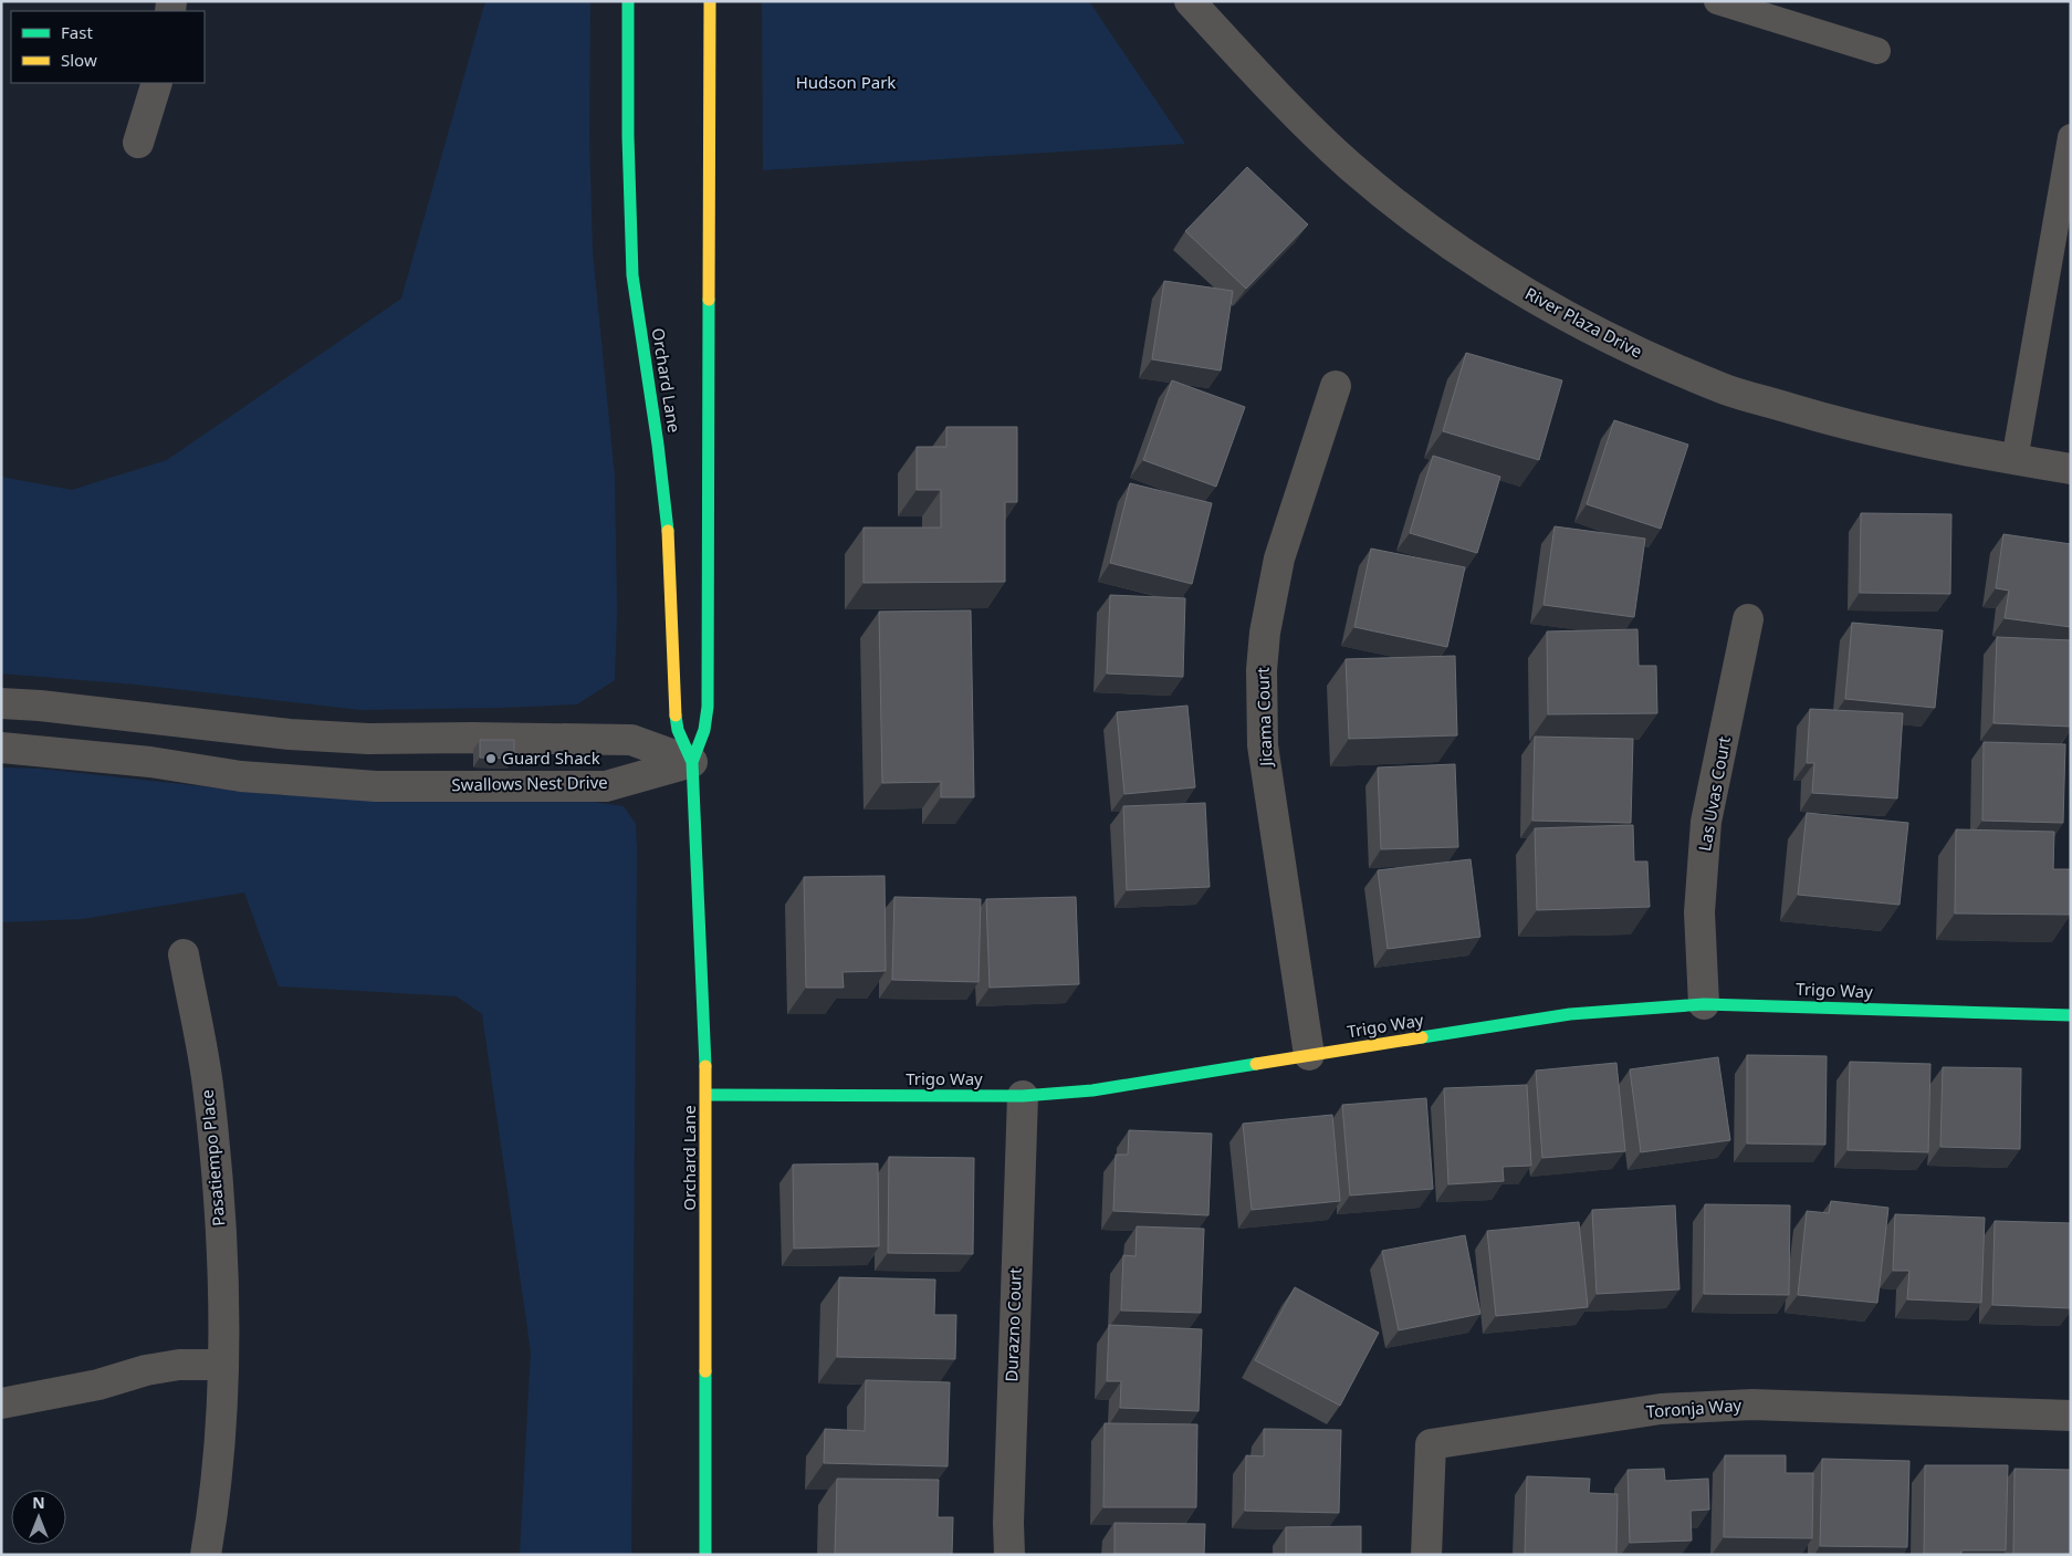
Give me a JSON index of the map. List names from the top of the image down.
{
  "streets": {
    "street": [
      "River Plaza Drive",
      "Orchard Lane",
      "Jicama Court",
      "Swallows Nest Drive",
      "Las Uvas Court",
      "Trigo Way",
      "Pasatiempo Place",
      "Durazno Court",
      "Toronja Way"
    ]
  },
  "crossings": [
    ["Orchard Lane", "Swallows Nest Drive"],
    ["Orchard Lane", "Trigo Way"],
    ["Jicama Court", "Trigo Way"],
    ["Las Uvas Court", "Trigo Way"],
    ["Trigo Way", "Durazno Court"]
  ],
  "parks": ["Hudson Park"],
  "places": ["Guard Shack"],
  "legend": ["Fast", "Slow"],
  "north": "top"
}
